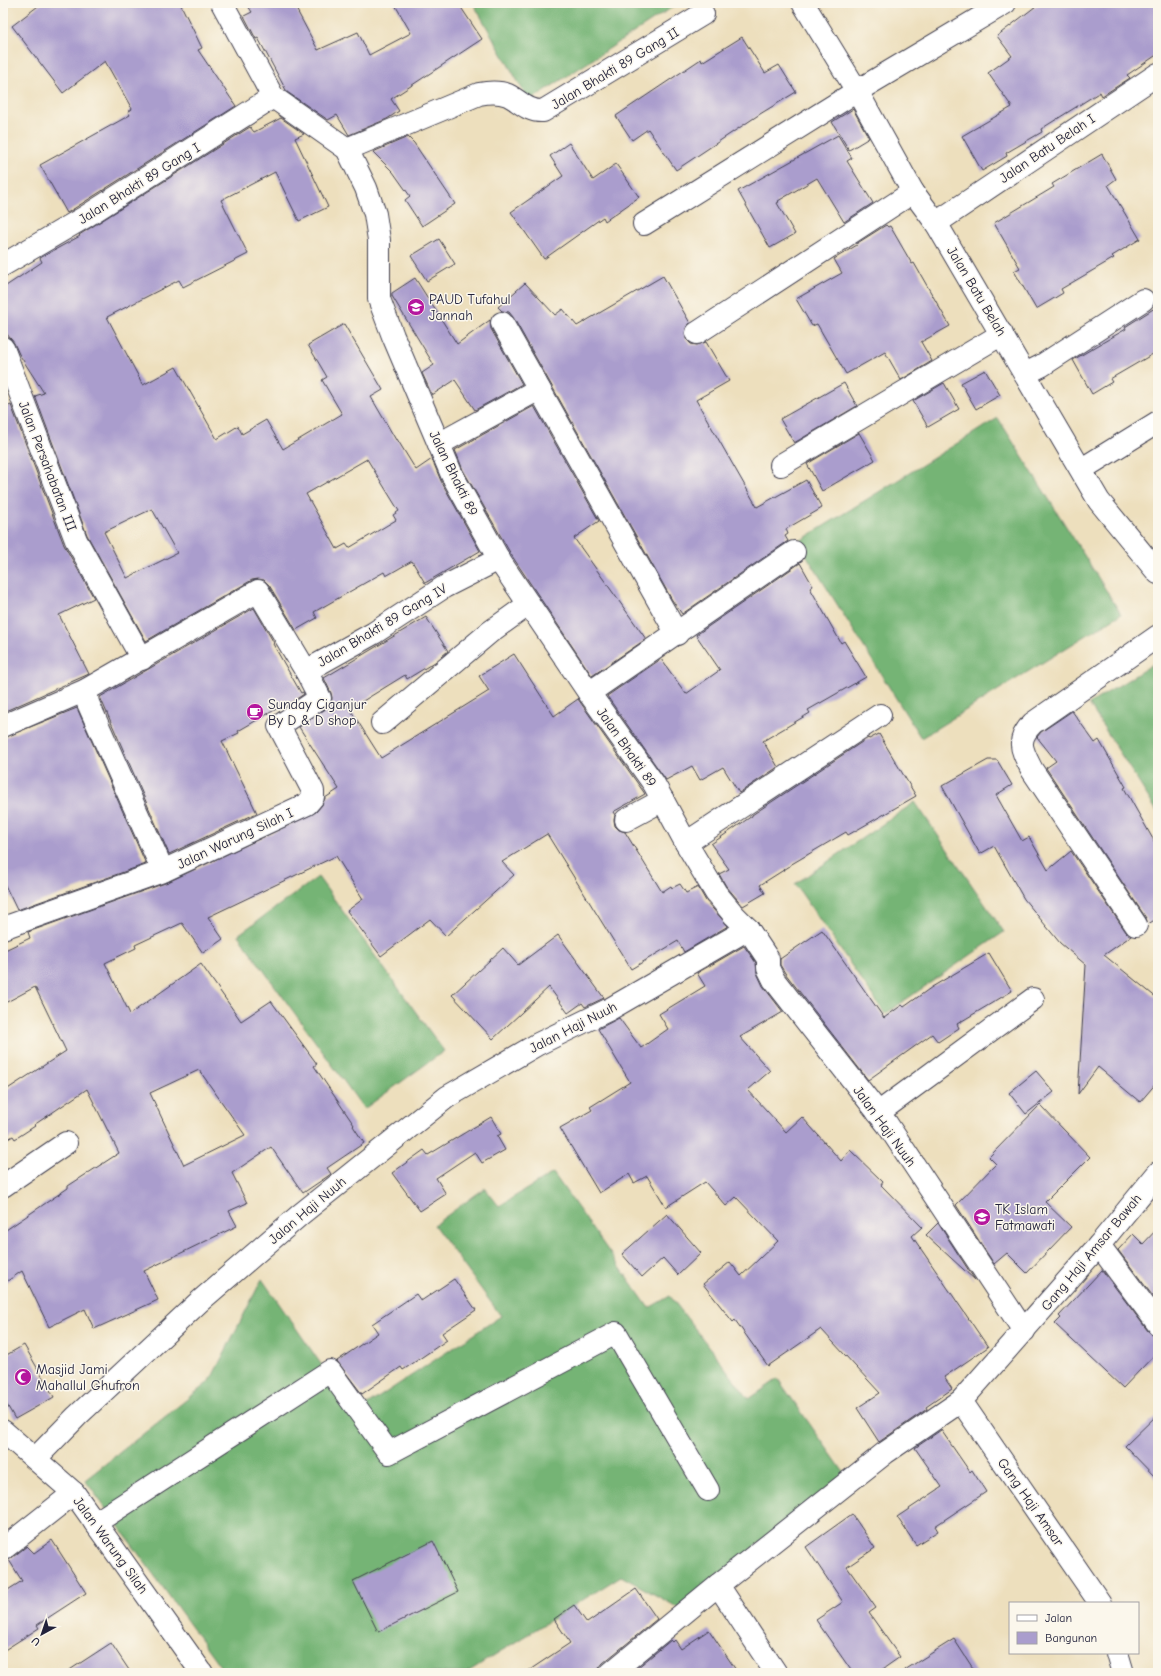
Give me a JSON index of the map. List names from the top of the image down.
{
  "streets": {
    "street": [
      "Jalan Bhakti 89 Gang II",
      "Jalan Batu Belah I",
      "Jalan Bhakti 89 Gang I",
      "Jalan Batu Belah",
      "Jalan Persahabatan III",
      "Jalan Bhakti 89",
      "Jalan Bhakti 89 Gang IV",
      "Jalan Warung Silah I",
      "Jalan Haji Nuuh",
      "Gang Haji Amsar Bawah",
      "Gang Haji Amsar",
      "Jalan Warung Silah"
    ]
  },
  "crossings": [
    ["Jalan Bhakti 89 Gang II", "Jalan Bhakti 89"],
    ["Jalan Batu Belah I", "Jalan Batu Belah"],
    ["Jalan Bhakti 89 Gang I", "Jalan Bhakti 89"],
    ["Jalan Persahabatan III", "Jalan Bhakti 89 Gang IV"],
    ["Jalan Bhakti 89", "Jalan Bhakti 89 Gang IV"],
    ["Jalan Bhakti 89", "Jalan Haji Nuuh"],
    ["Jalan Bhakti 89 Gang IV", "Jalan Warung Silah I"],
    ["Jalan Haji Nuuh", "Gang Haji Amsar Bawah"],
    ["Jalan Haji Nuuh", "Jalan Warung Silah"],
    ["Gang Haji Amsar Bawah", "Gang Haji Amsar"]
  ],
  "places": {
    "school or university": ["PAUD Tufahul Jannah", "TK Islam Fatmawati"],
    "cafe": ["Sunday Ciganjur By D & D shop"],
    "mosque": ["Masjid Jami Mahallul Ghufron"]
  },
  "legend": ["Jalan", "Bangunan"],
  "north": "bottom left"
}
